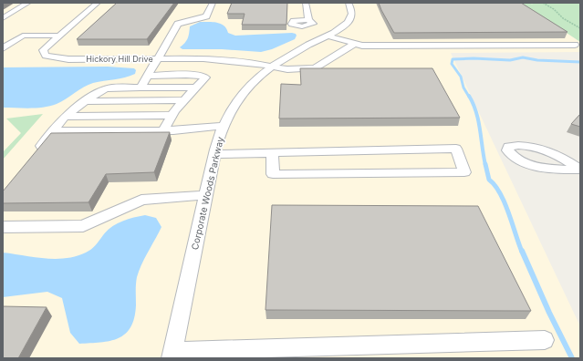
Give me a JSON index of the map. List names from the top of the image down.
{
  "streets": {
    "street": ["Hickory Hill Drive", "Corporate Woods Parkway"]
  },
  "crossings": [
    ["Hickory Hill Drive", "Corporate Woods Parkway"]
  ]
}
